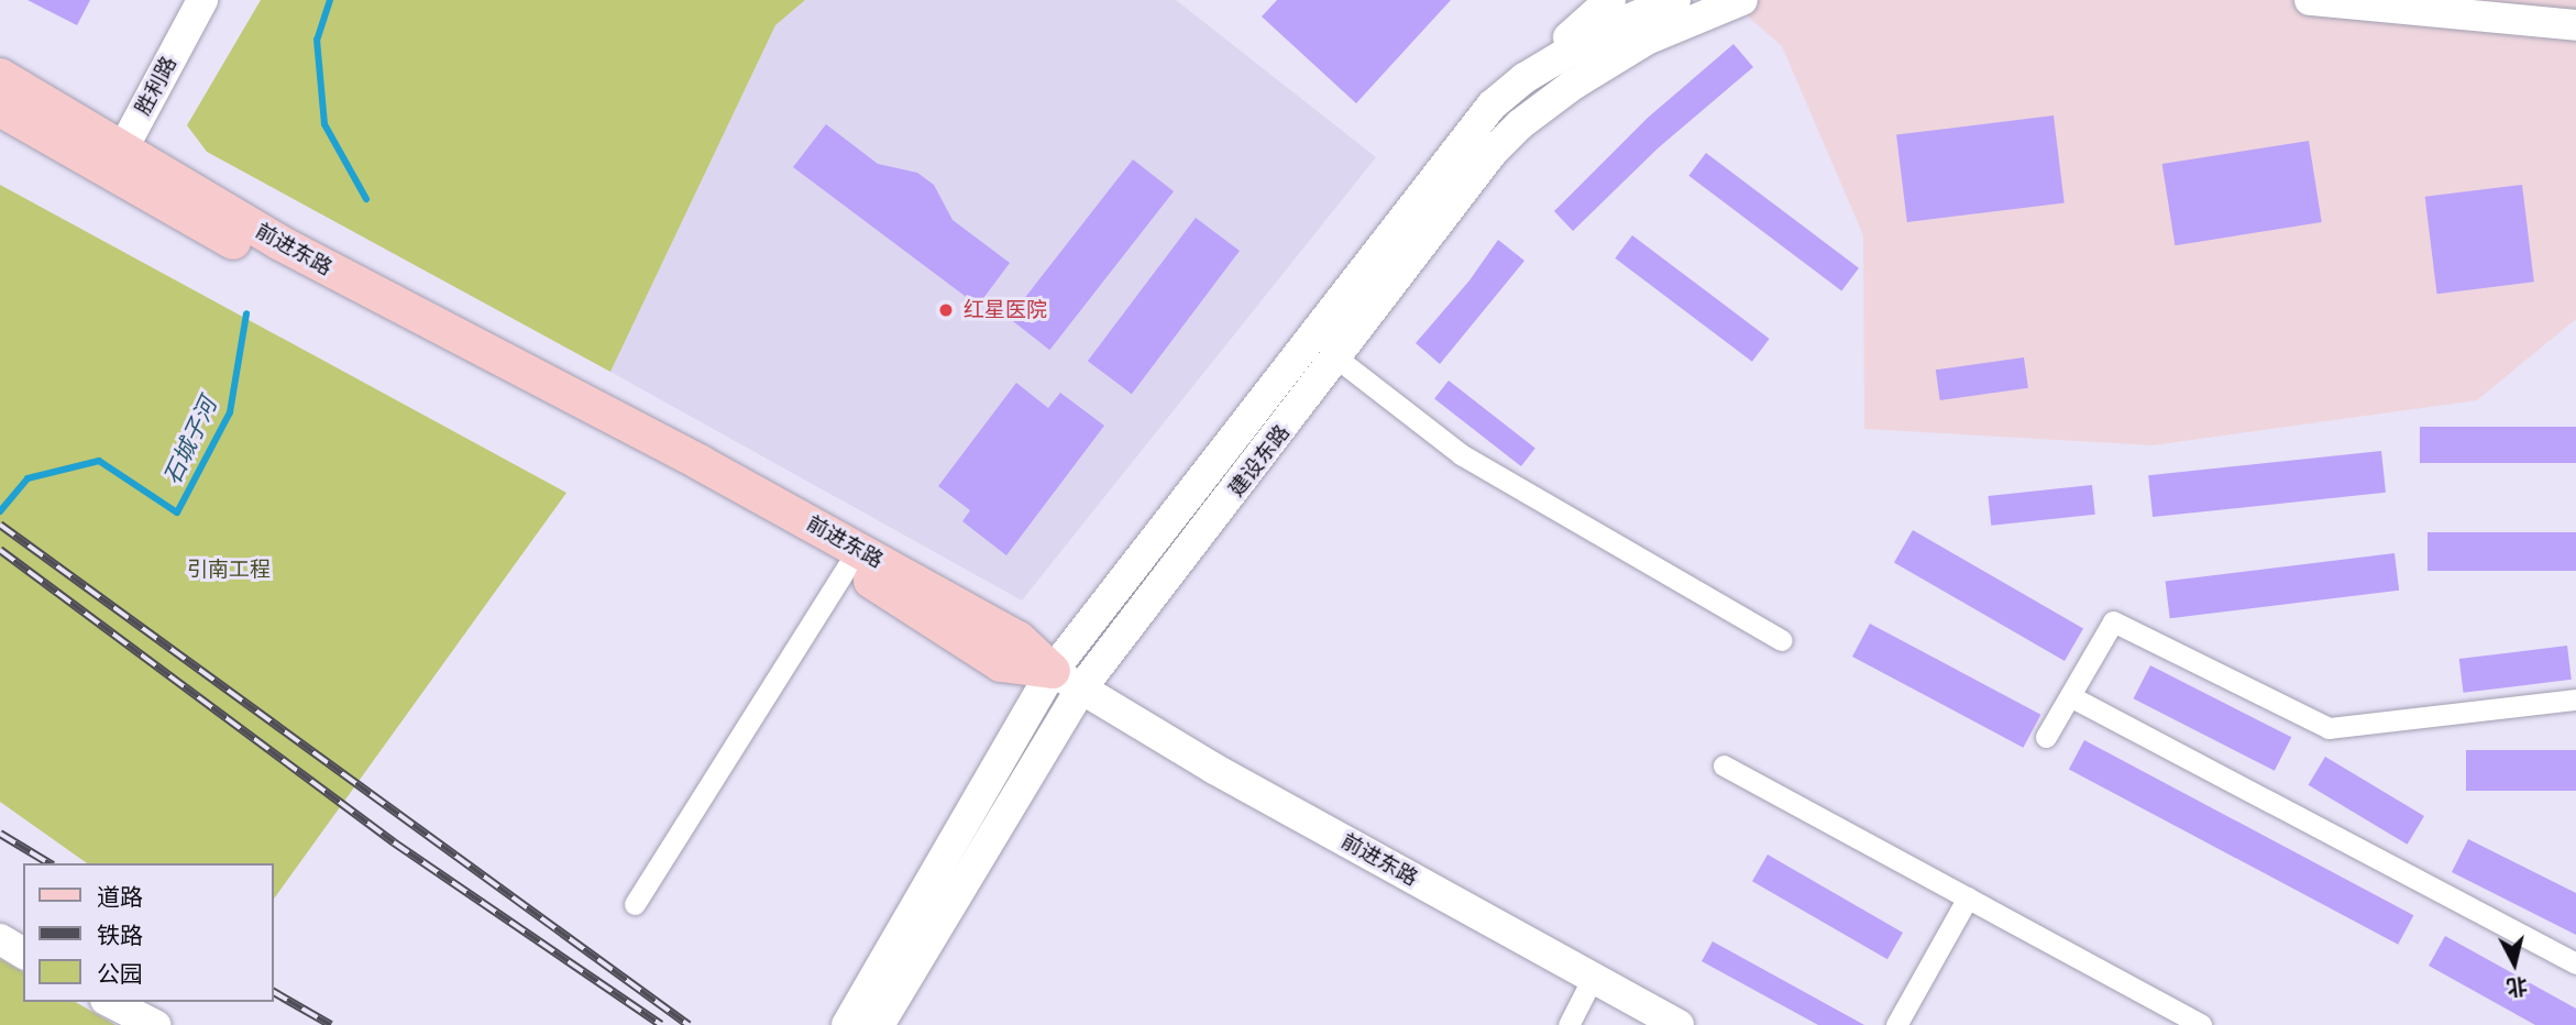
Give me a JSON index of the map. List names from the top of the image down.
{
  "streets": {
    "main road": ["胜利路", "前进东路", "建设东路"]
  },
  "crossings": [
    ["胜利路", "前进东路"],
    ["前进东路", "建设东路"]
  ],
  "water": ["石城子河"],
  "parks": ["引南工程"],
  "places": ["红星医院"],
  "legend": ["道路", "铁路", "公园"],
  "north": "bottom"
}
